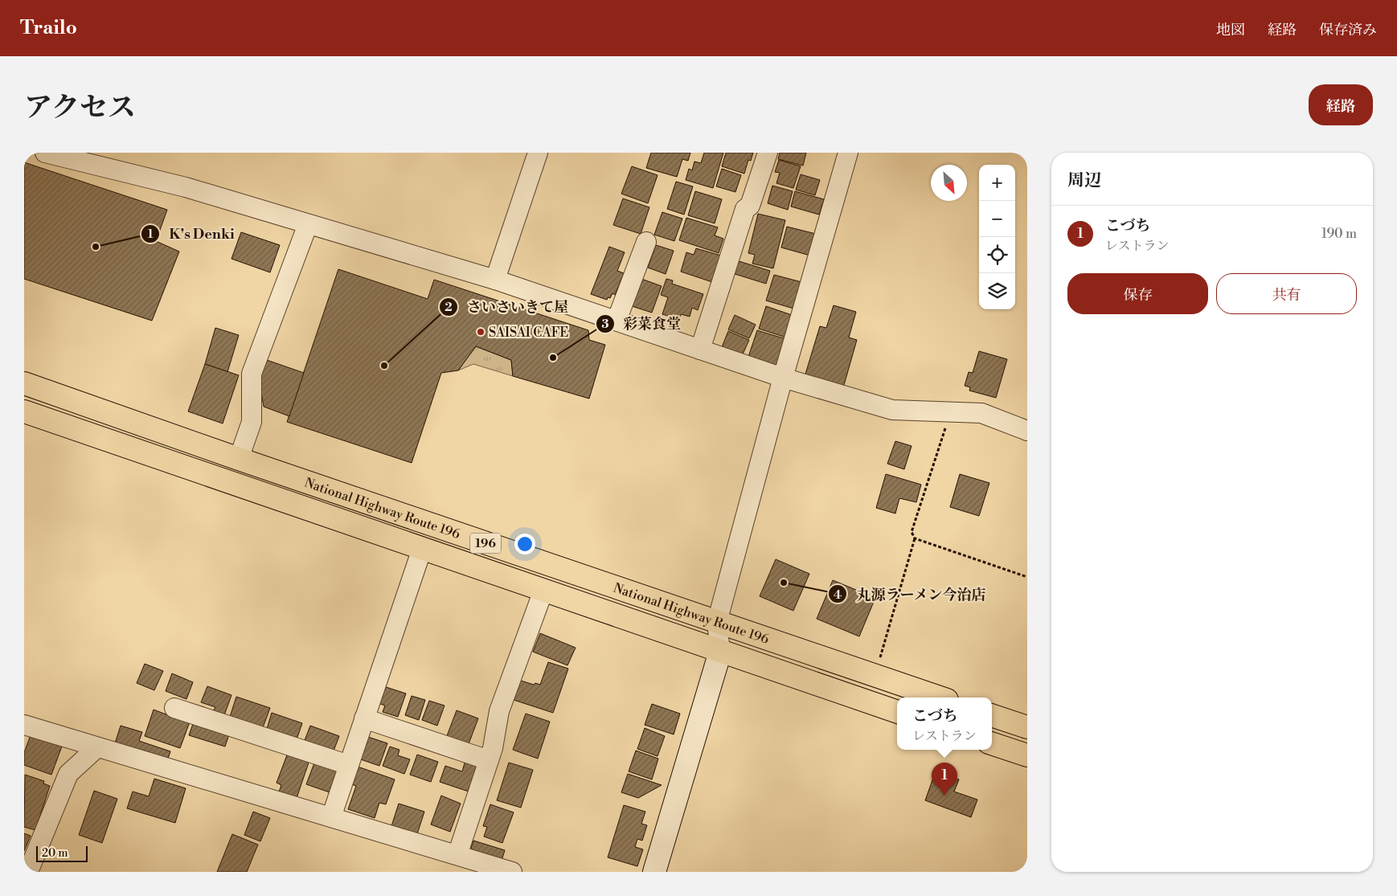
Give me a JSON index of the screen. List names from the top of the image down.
{
  "streets": {
    "highway": ["National Highway Route 196", "196"]
  },
  "places": [
    "K's Denki",
    "SAISAI CAFE",
    "彩菜食堂",
    "さいさいきて屋",
    "丸源ラーメン今治店"
  ],
  "scale_bar": "20 m",
  "north": "bottom right",
  "page": {
    "header": "Trailo",
    "nav": ["地図", "経路", "保存済み"],
    "title": "アクセス",
    "buttons": [
      "経路",
      ["保存", "共有"]
    ],
    "heading": "周辺",
    "map_buttons": ["+", "−"],
    "list": [
      {
        "mark": "1",
        "name": "こづち",
        "note": "レストラン",
        "value": "190 m"
      }
    ],
    "popup": ["こづち", "レストラン"],
    "pins": "1",
    "scale": "20 m"
  }
}
